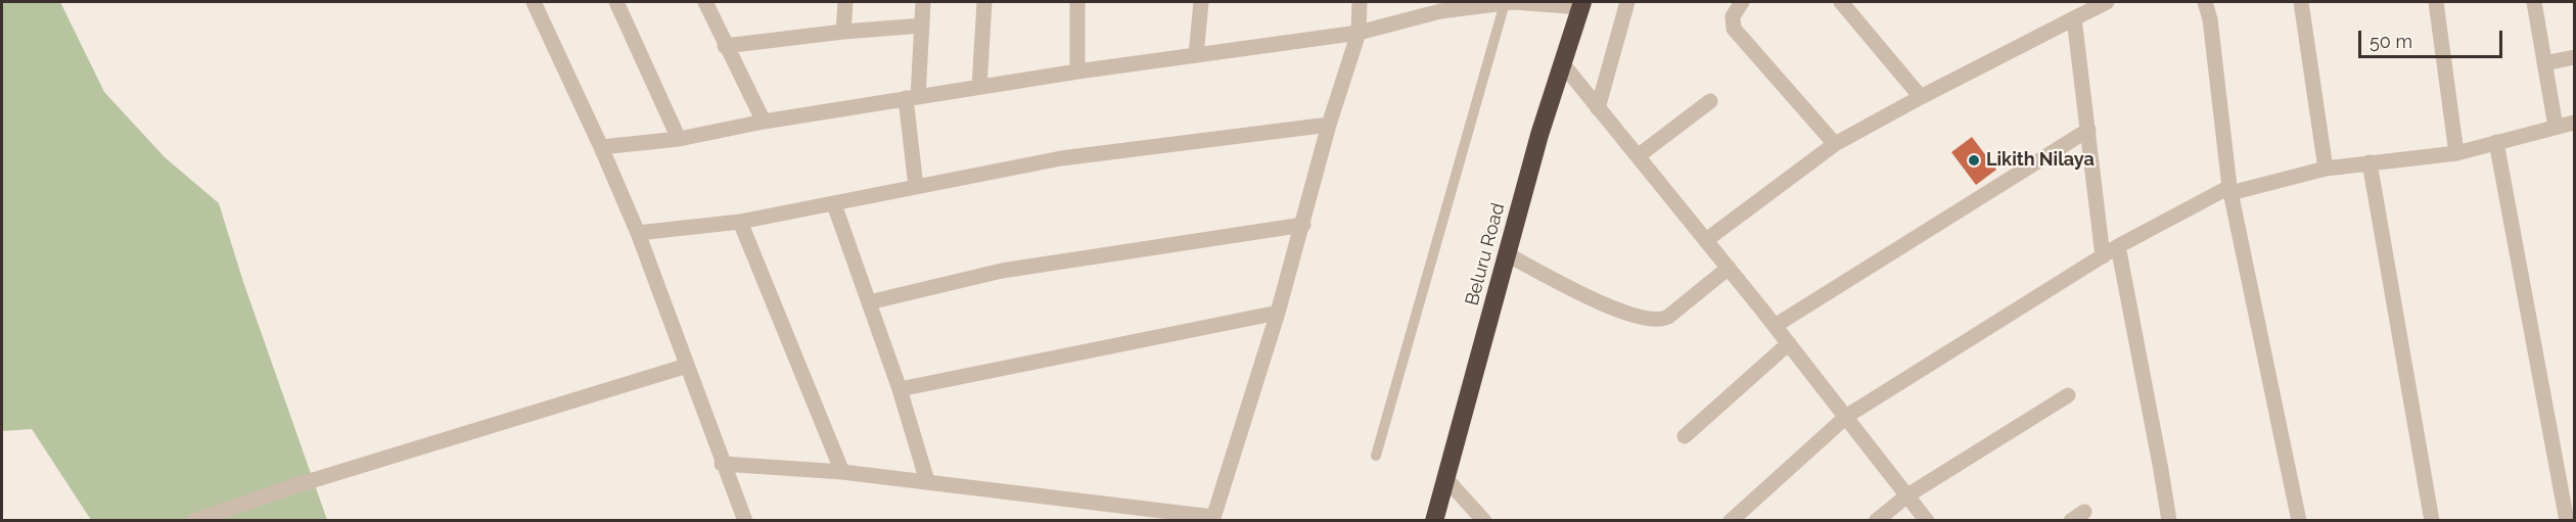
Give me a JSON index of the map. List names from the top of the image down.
{
  "streets": {
    "highway": ["Beluru Road"]
  },
  "places": ["Likith Nilaya"],
  "scale_bar": "50 m"
}
